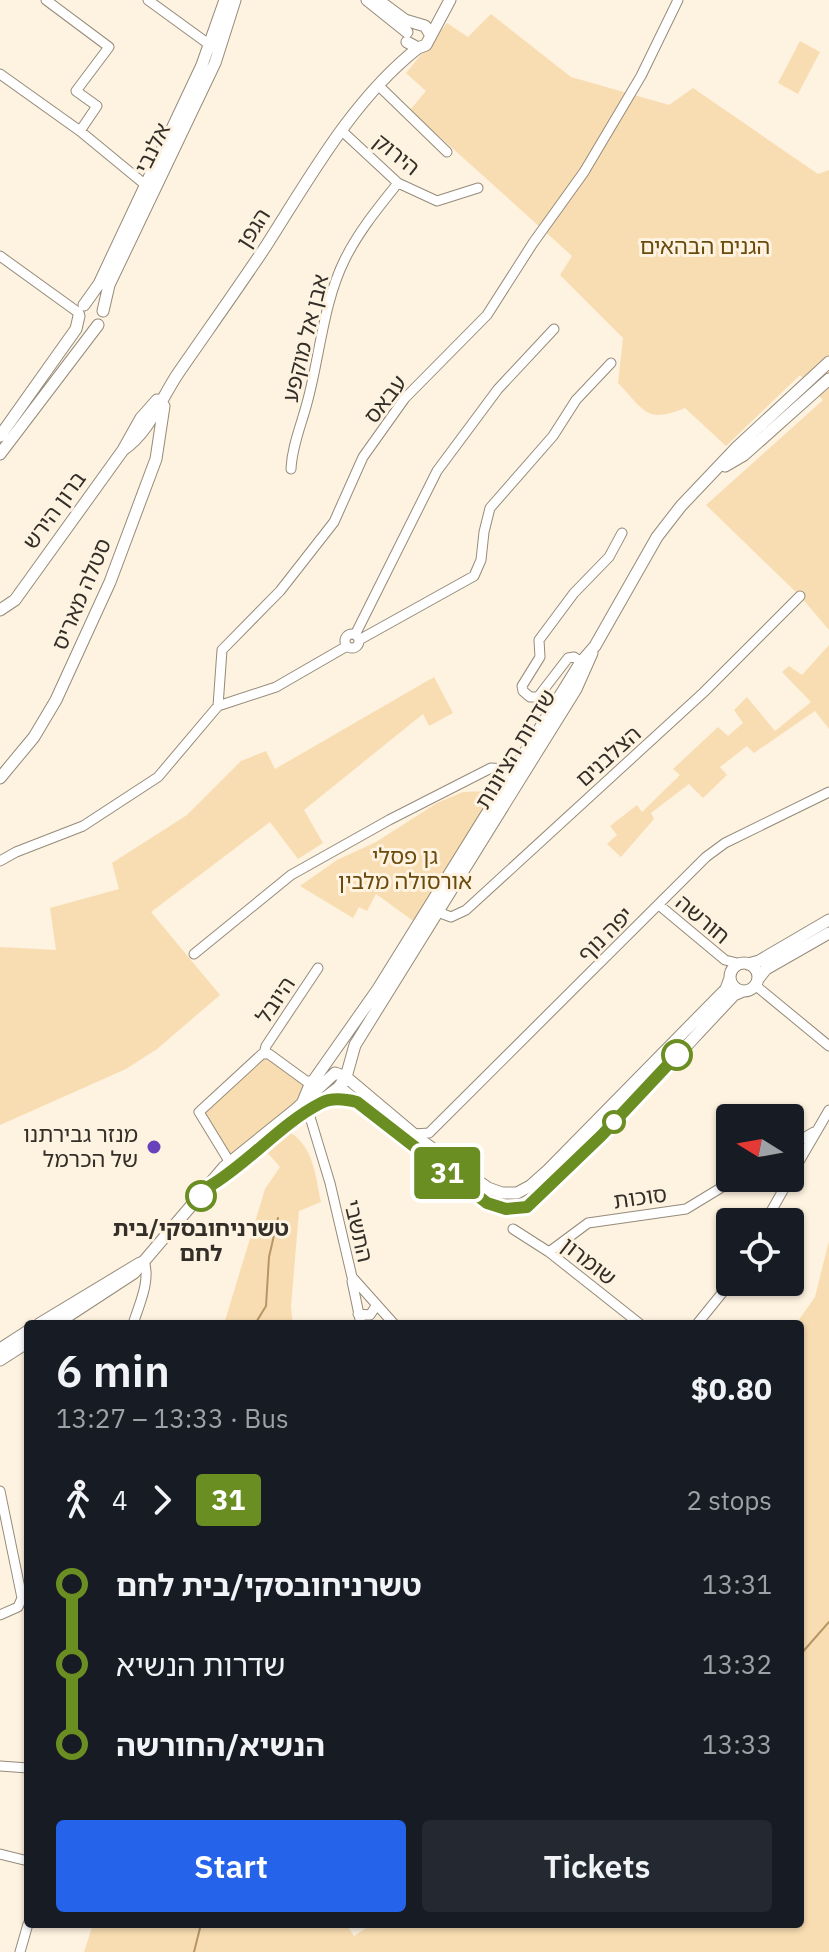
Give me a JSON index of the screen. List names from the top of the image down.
{
  "streets": {
    "street": [
      "אלנבי",
      "הירוק",
      "הגפן",
      "אבן אל מוקפע",
      "עבאס",
      "ברון הירש",
      "סטלה מאריס",
      "שדרות הציונות",
      "הצלבנים",
      "חורשה",
      "יפה נוף",
      "היובל",
      "סוכות",
      "התשבי",
      "שומרון"
    ]
  },
  "crossings": [
    ["הירוק", "הגפן"],
    ["הירוק", "אבן אל מוקפע"],
    ["הגפן", "ברון הירש"],
    ["הגפן", "סטלה מאריס"],
    ["שדרות הציונות", "הצלבנים"],
    ["חורשה", "יפה נוף"],
    ["סוכות", "שומרון"]
  ],
  "parks": ["הגנים הבהאים", "גן פסלי אורסולה מלבין"],
  "places": ["מנזר גבירתנו של הכרמל", "טשרניחובסקי/בית לחם"],
  "lines": ["bus line 31"],
  "north": "left",
  "page": {
    "on_map": "31",
    "heading": ["6 min", "13:27 – 13:33 · Bus", "$0.80"],
    "legs": ["4", "31", "2 stops"],
    "list": [
      {
        "name": "טשרניחובסקי/בית לחם",
        "value": "13:31"
      },
      {
        "name": "שדרות הנשיא",
        "value": "13:32"
      },
      {
        "name": "הנשיא/החורשה",
        "value": "13:33"
      }
    ],
    "buttons": ["Start", "Tickets"]
  }
}
